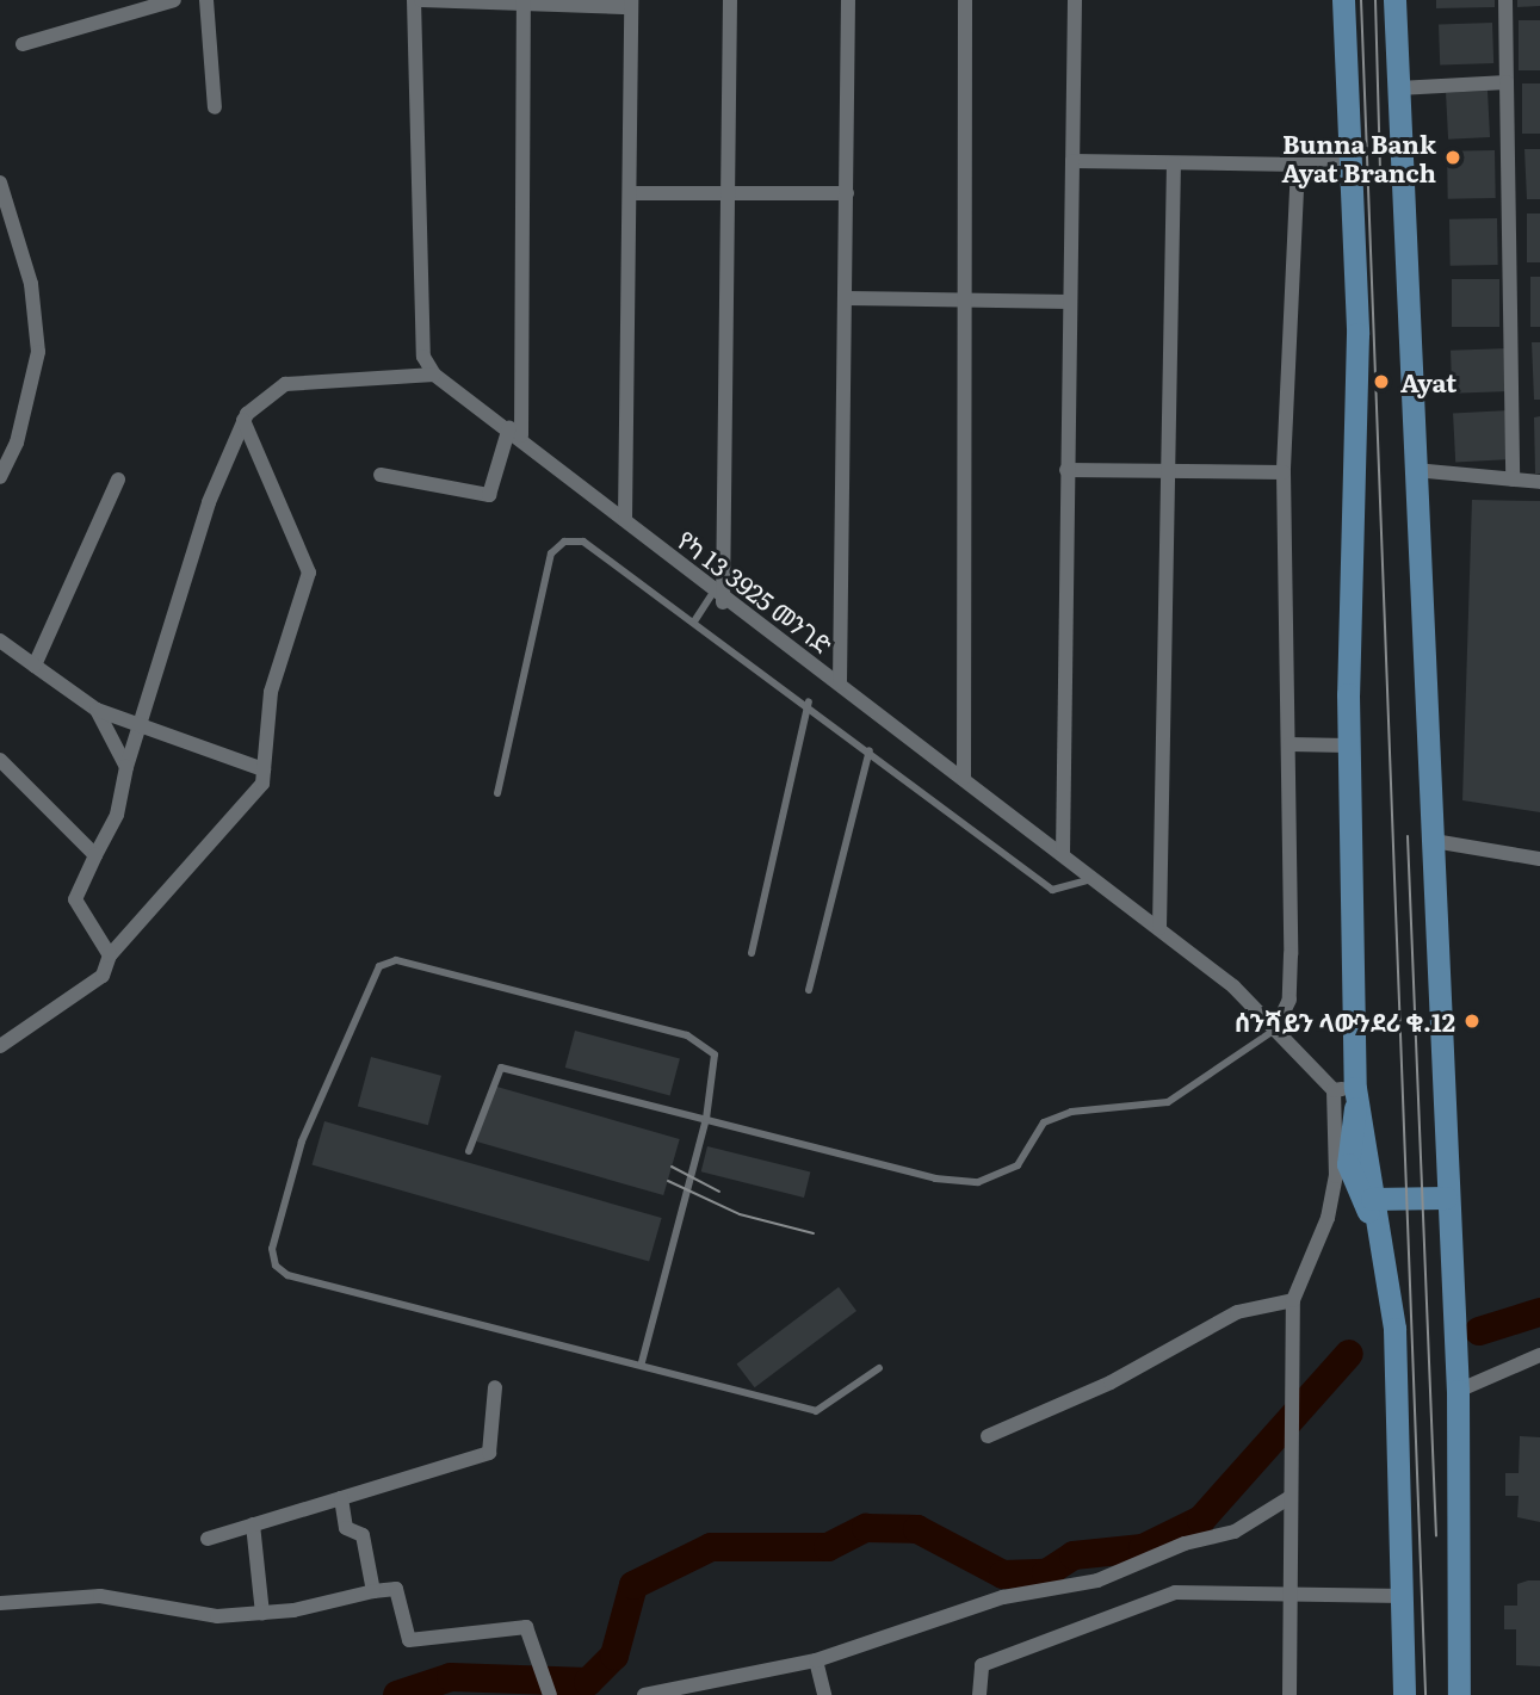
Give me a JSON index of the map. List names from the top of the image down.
{
  "streets": {
    "street": ["የካ 13 3925 መንገድ"]
  },
  "places": ["Bunna Bank Ayat Branch", "Ayat", "ሰንሻይን ላውንደሪ ቁ.12"]
}
